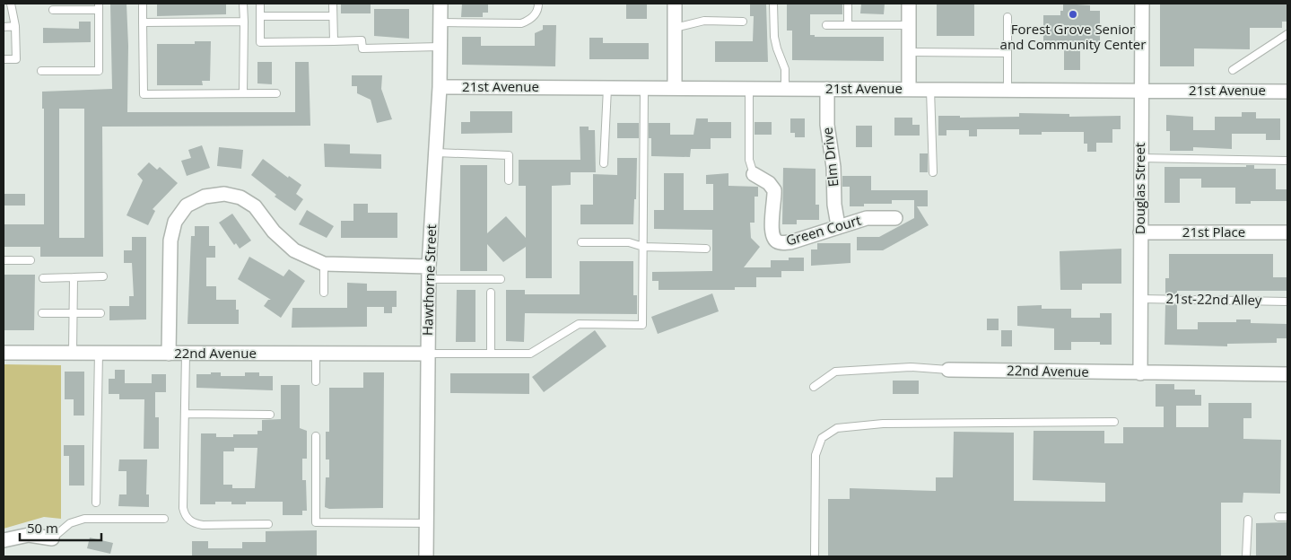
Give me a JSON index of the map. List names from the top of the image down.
{
  "streets": {
    "street": [
      "21st Avenue",
      "Elm Drive",
      "Douglas Street",
      "Green Court",
      "21st Place",
      "Hawthorne Street",
      "22nd Avenue"
    ],
    "lane": ["21st-22nd Alley"]
  },
  "crossings": [
    ["21st Avenue", "Elm Drive"],
    ["21st Avenue", "Douglas Street"],
    ["21st Avenue", "Hawthorne Street"],
    ["Elm Drive", "Green Court"],
    ["Douglas Street", "21st Place"],
    ["Douglas Street", "21st-22nd Alley"],
    ["Douglas Street", "22nd Avenue"],
    ["Hawthorne Street", "22nd Avenue"]
  ],
  "places": ["Forest Grove Senior and Community Center"],
  "scale_bar": "50 m"
}
